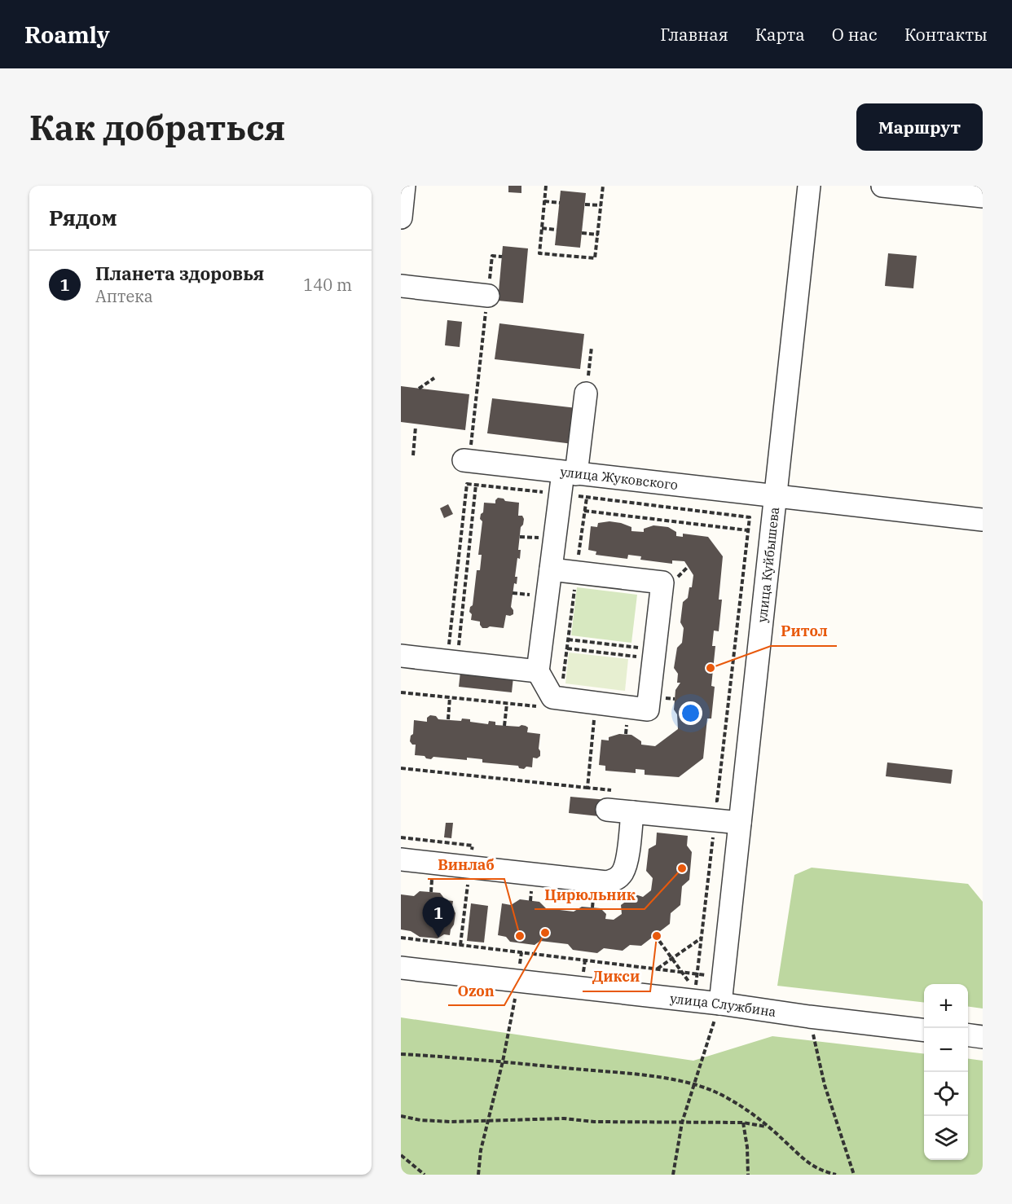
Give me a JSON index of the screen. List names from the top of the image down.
{
  "streets": {
    "street": ["улица Жуковского", "улица Куйбышева", "улица Службина"]
  },
  "crossings": [
    ["улица Жуковского", "улица Куйбышева"],
    ["улица Куйбышева", "улица Службина"]
  ],
  "places": [
    "Ритол",
    "Цирюльник",
    "Ozon",
    "Винлаб",
    "Дикси"
  ],
  "page": {
    "header": "Roamly",
    "nav": [
      "Главная",
      "Карта",
      "О нас",
      "Контакты"
    ],
    "buttons": "Маршрут",
    "title": "Как добраться",
    "heading": "Рядом",
    "list": [
      {
        "mark": "1",
        "name": "Планета здоровья",
        "note": "Аптека",
        "value": "140 m"
      }
    ],
    "pins": "1",
    "map_buttons": ["+", "−"]
  }
}
